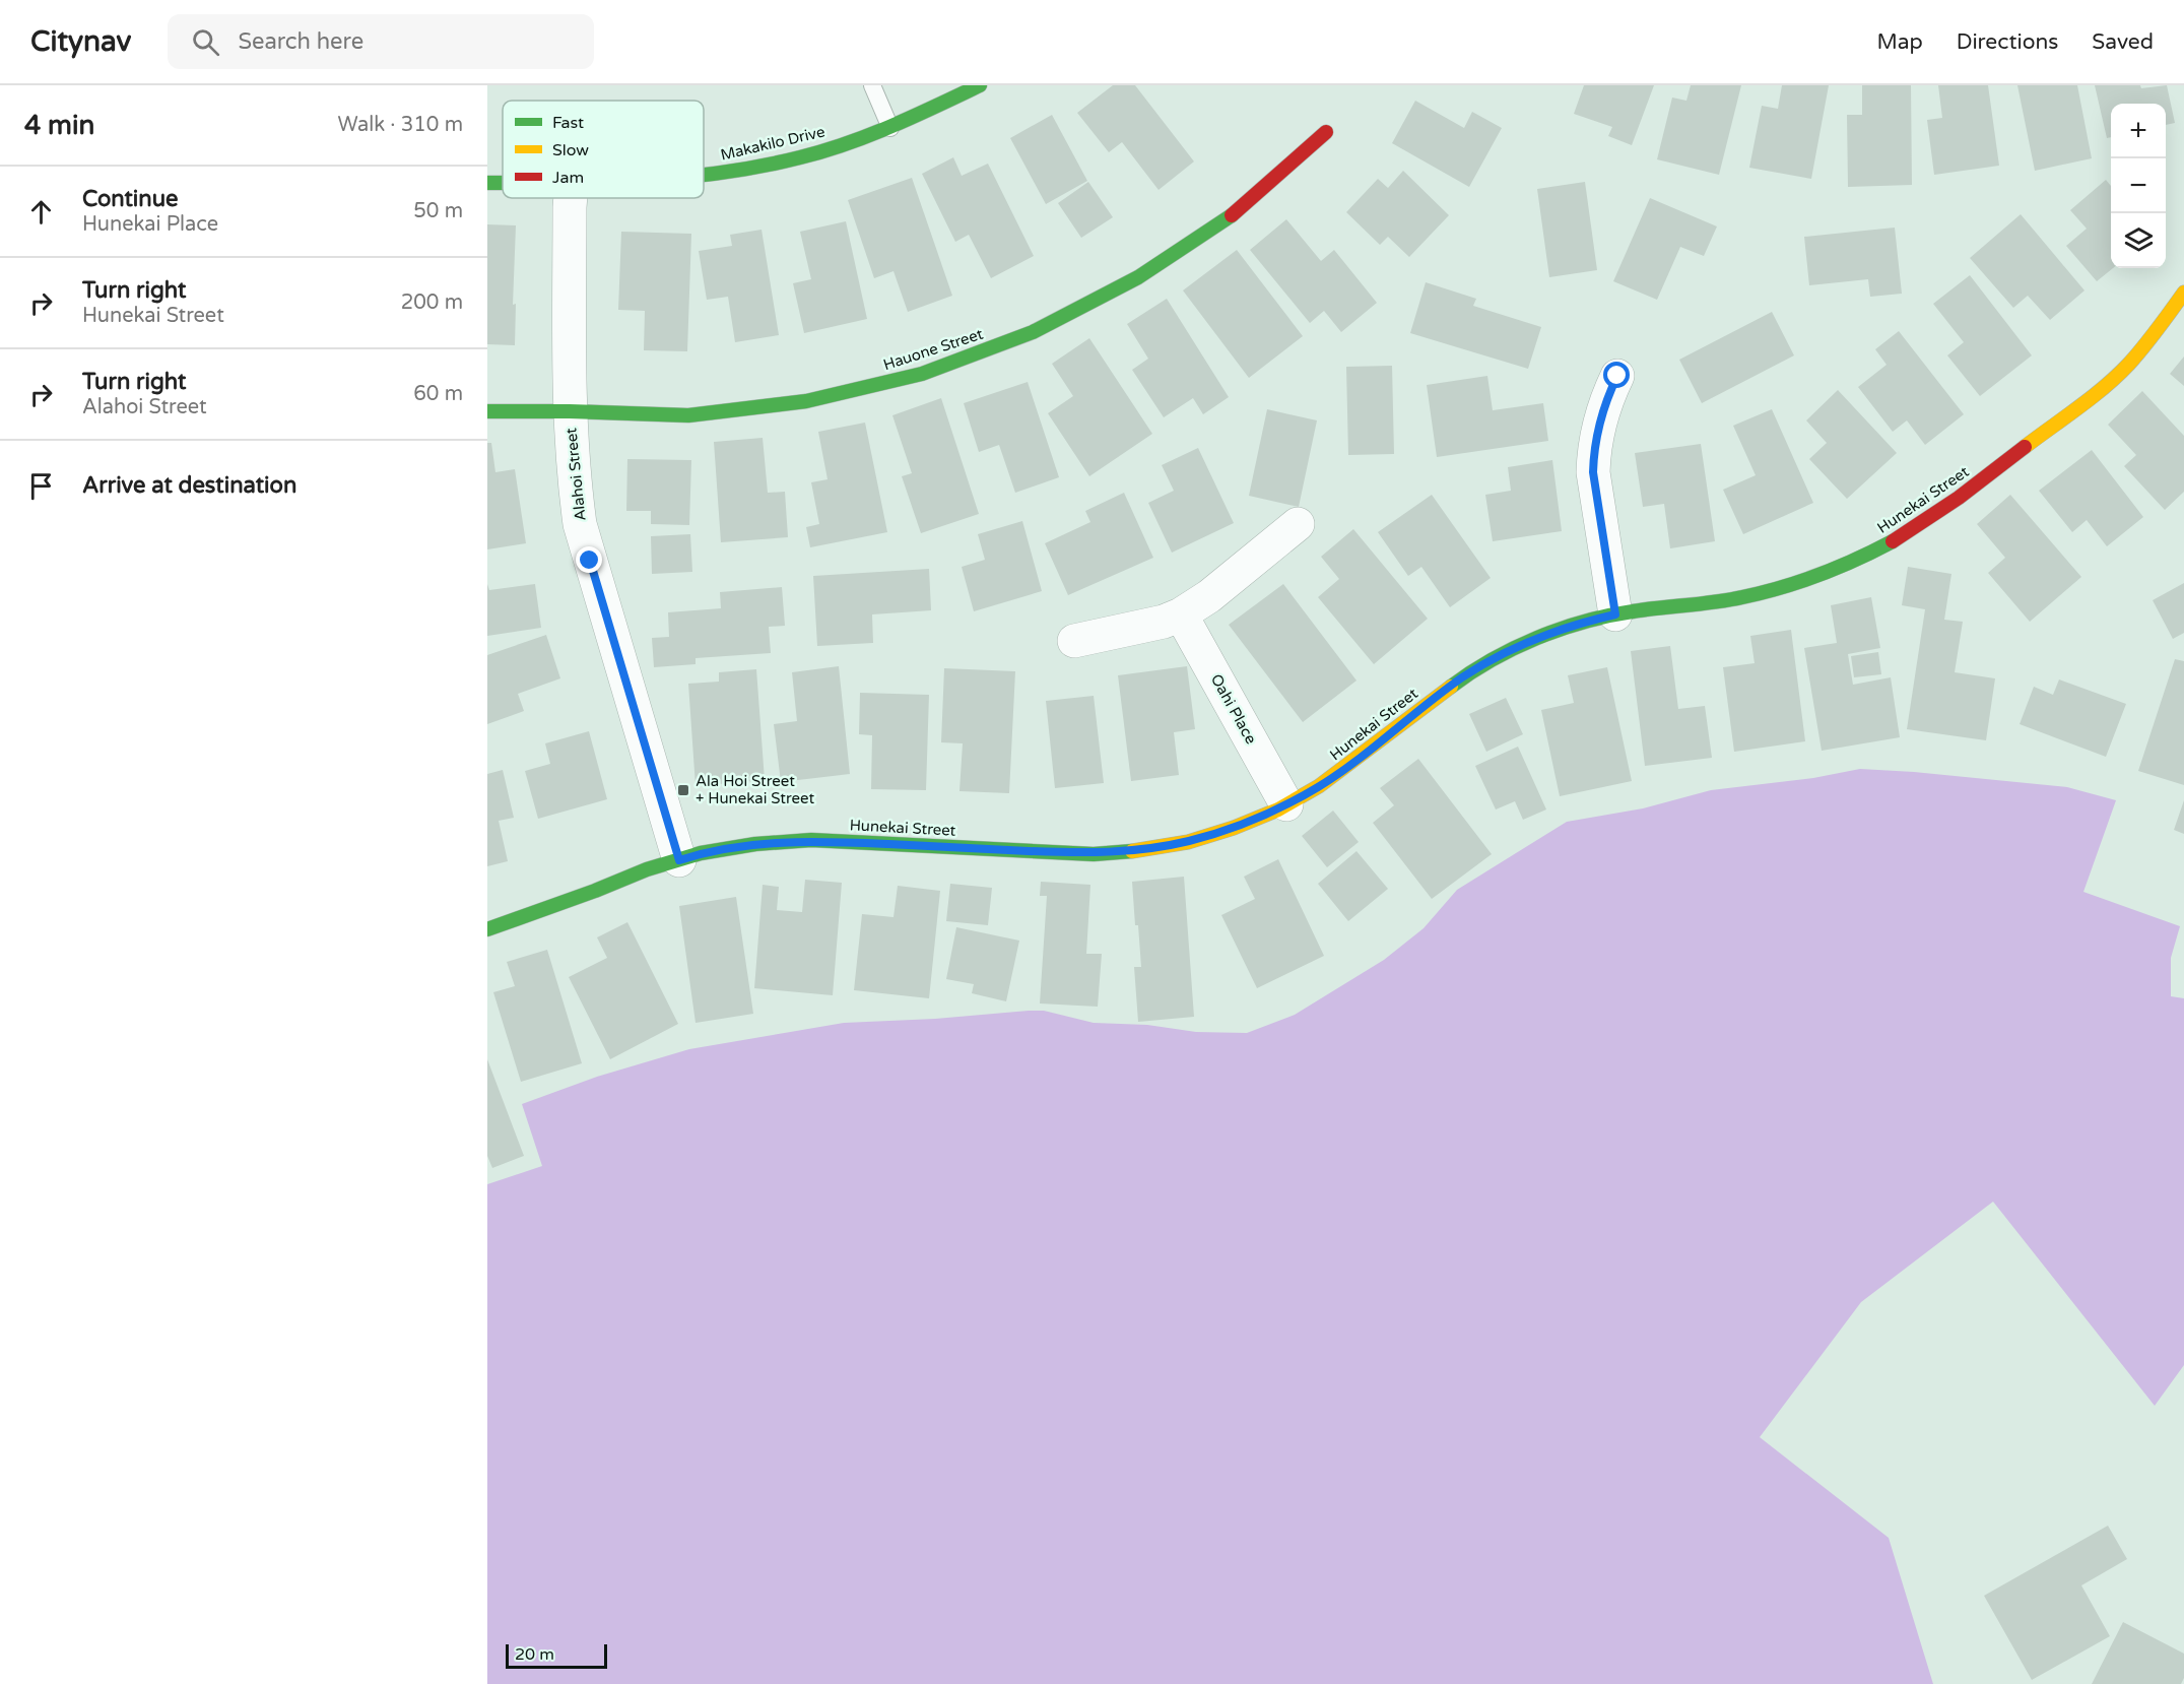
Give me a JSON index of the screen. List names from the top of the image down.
{
  "streets": {
    "street": [
      "Makakilo Drive",
      "Hauone Street",
      "Alahoi Street",
      "Hunekai Street",
      "Oahi Place"
    ]
  },
  "crossings": [
    ["Hauone Street", "Alahoi Street"],
    ["Alahoi Street", "Hunekai Street"],
    ["Hunekai Street", "Oahi Place"]
  ],
  "places": {
    "transit": ["Ala Hoi Street + Hunekai Street"]
  },
  "legend": ["Fast", "Slow", "Jam"],
  "scale_bar": "20 m",
  "page": {
    "header": "Citynav",
    "search": "Search here",
    "nav": ["Map", "Directions", "Saved"],
    "heading": ["4 min", "Walk · 310 m"],
    "map_buttons": ["+", "−"],
    "list": [
      ["Continue", "Hunekai Place", "50 m"],
      ["Turn right", "Hunekai Street", "200 m"],
      ["Turn right", "Alahoi Street", "60 m"],
      "Arrive at destination"
    ],
    "scale": "20 m"
  }
}
